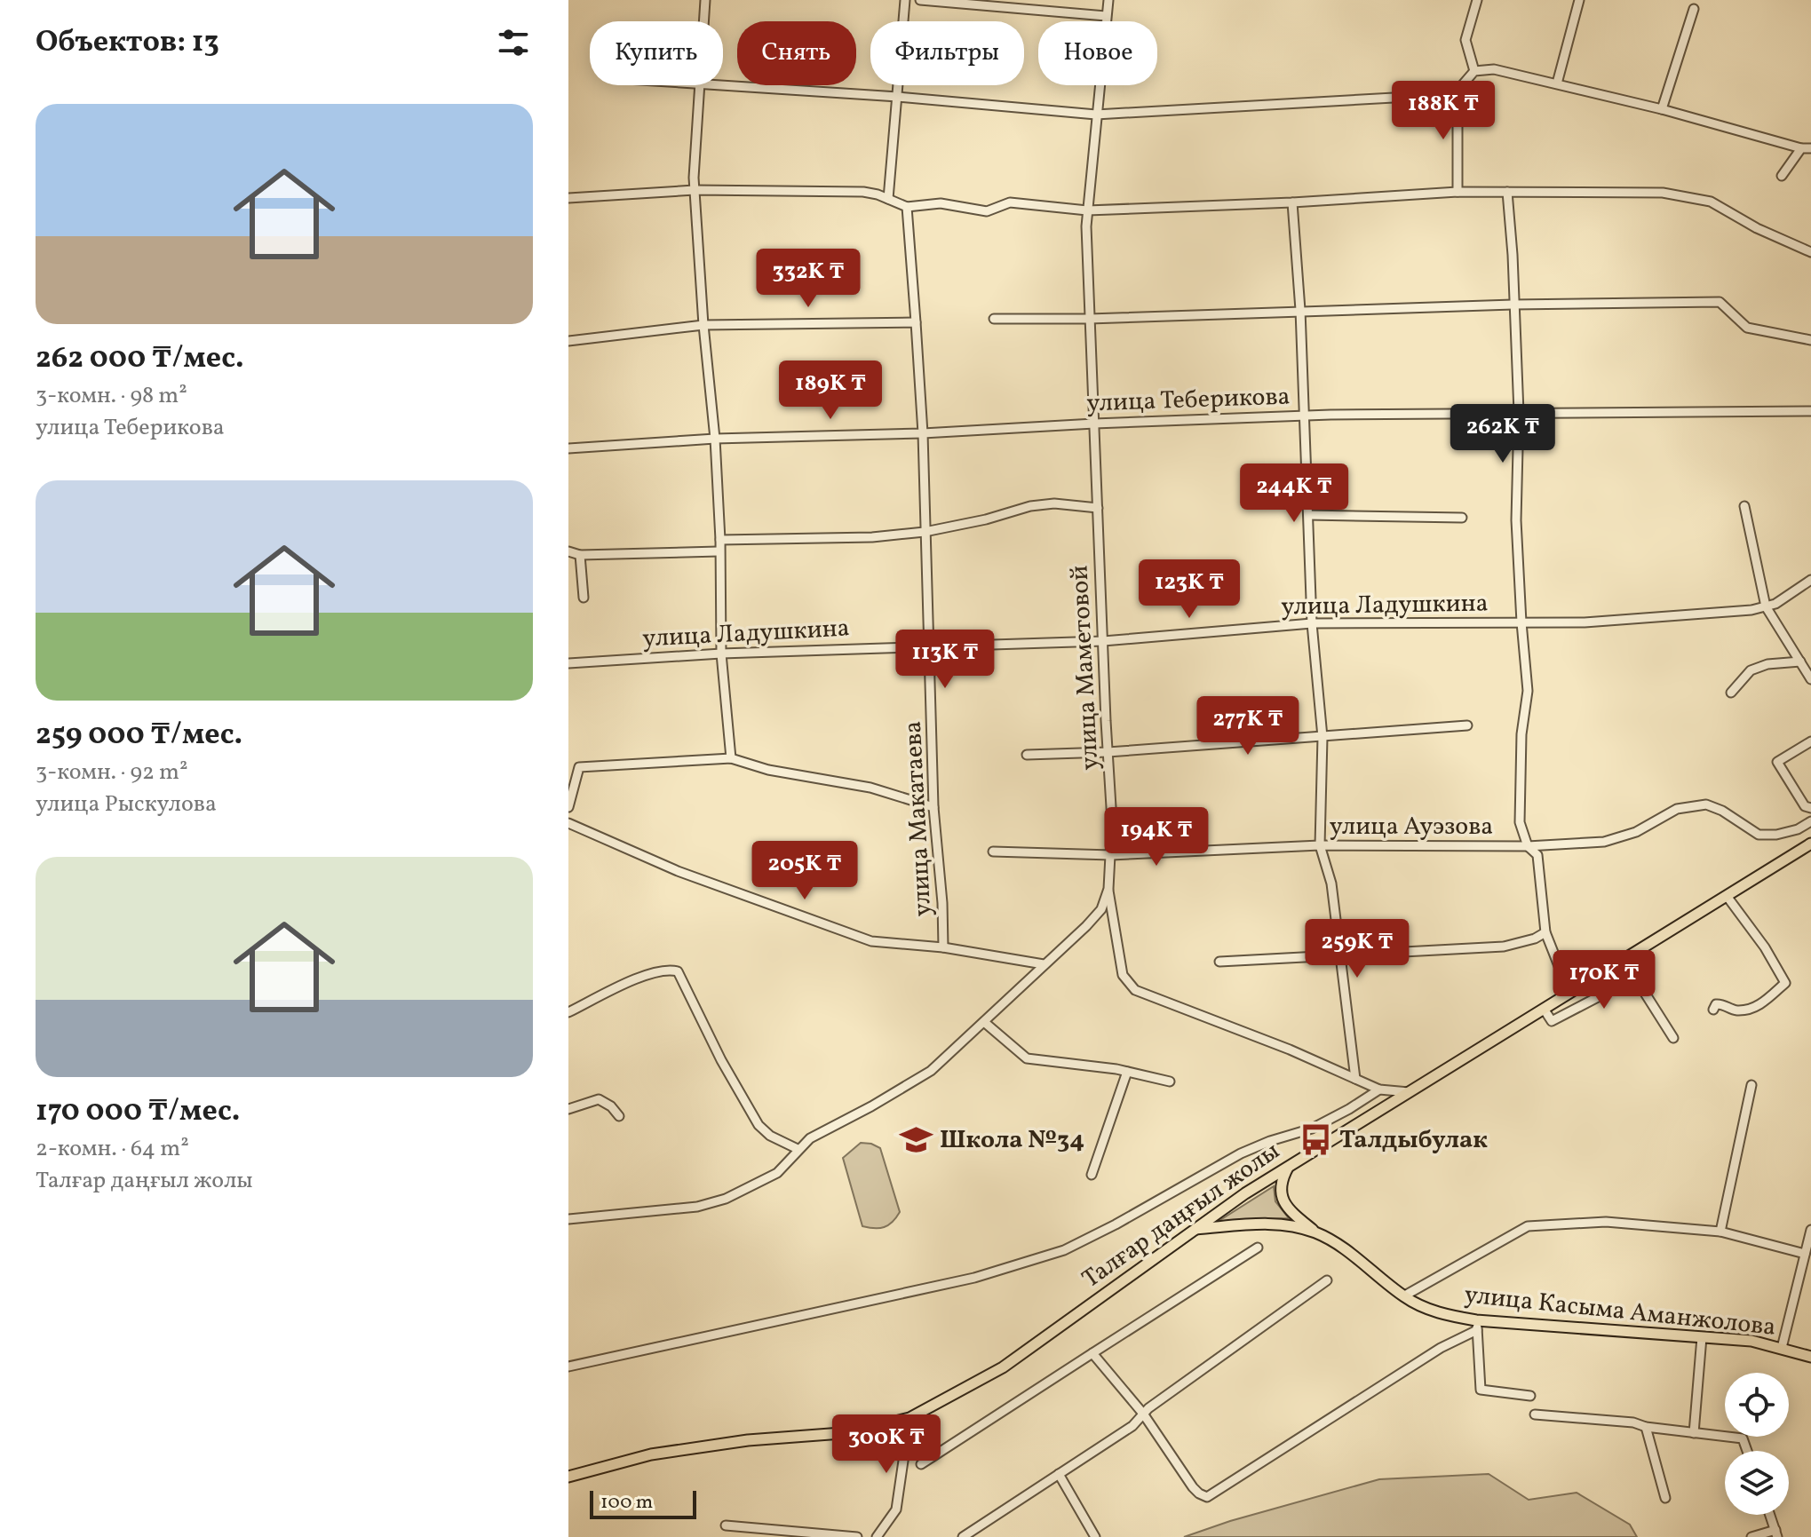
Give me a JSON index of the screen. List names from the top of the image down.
{
  "streets": {
    "main road": ["Талғар даңғыл жолы", "улица Касыма Аманжолова"],
    "street": [
      "улица Теберикова",
      "улица Ладушкина",
      "улица Маметовой",
      "улица Макатаева",
      "улица Ауэзова"
    ]
  },
  "crossings": [
    ["улица Теберикова", "улица Маметовой"],
    ["улица Теберикова", "улица Макатаева"],
    ["улица Ладушкина", "улица Маметовой"],
    ["улица Ладушкина", "улица Макатаева"],
    ["улица Маметовой", "улица Ауэзова"],
    ["Талғар даңғыл жолы", "улица Касыма Аманжолова"]
  ],
  "places": {
    "school or university": ["Школа №34"],
    "bus stop": ["Талдыбулак"]
  },
  "scale_bar": "100 m",
  "page": {
    "heading": "Объектов: 13",
    "chip": [
      "Купить",
      "Снять",
      "Фильтры",
      "Новое"
    ],
    "price": [
      "188K ₸",
      "332K ₸",
      "189K ₸",
      "262K ₸",
      "244K ₸",
      "123K ₸",
      "113K ₸",
      "277K ₸",
      "194K ₸",
      "205K ₸",
      "259K ₸",
      "170K ₸",
      "300K ₸"
    ],
    "list": [
      {
        "name": "262 000 ₸/мес.",
        "note": "3-комн. · 98 m² · улица Теберикова"
      },
      {
        "name": "259 000 ₸/мес.",
        "note": "3-комн. · 92 m² · улица Рыскулова"
      },
      {
        "name": "170 000 ₸/мес.",
        "note": "2-комн. · 64 m² · Талғар даңғыл жолы"
      }
    ],
    "scale": "100 m"
  }
}
